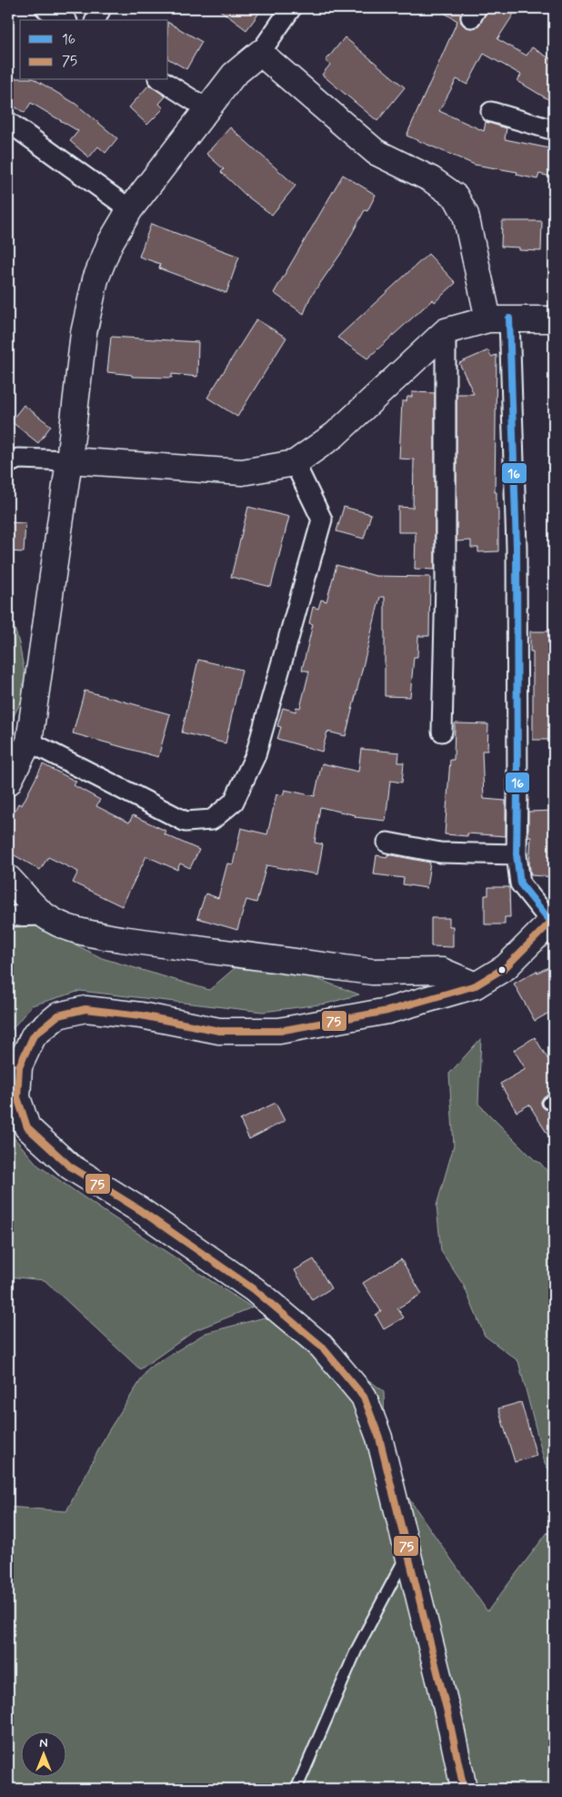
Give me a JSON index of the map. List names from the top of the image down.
{
  "lines": ["transit line 16", "transit line 75"],
  "legend": ["16", "75"],
  "north": "top"
}
